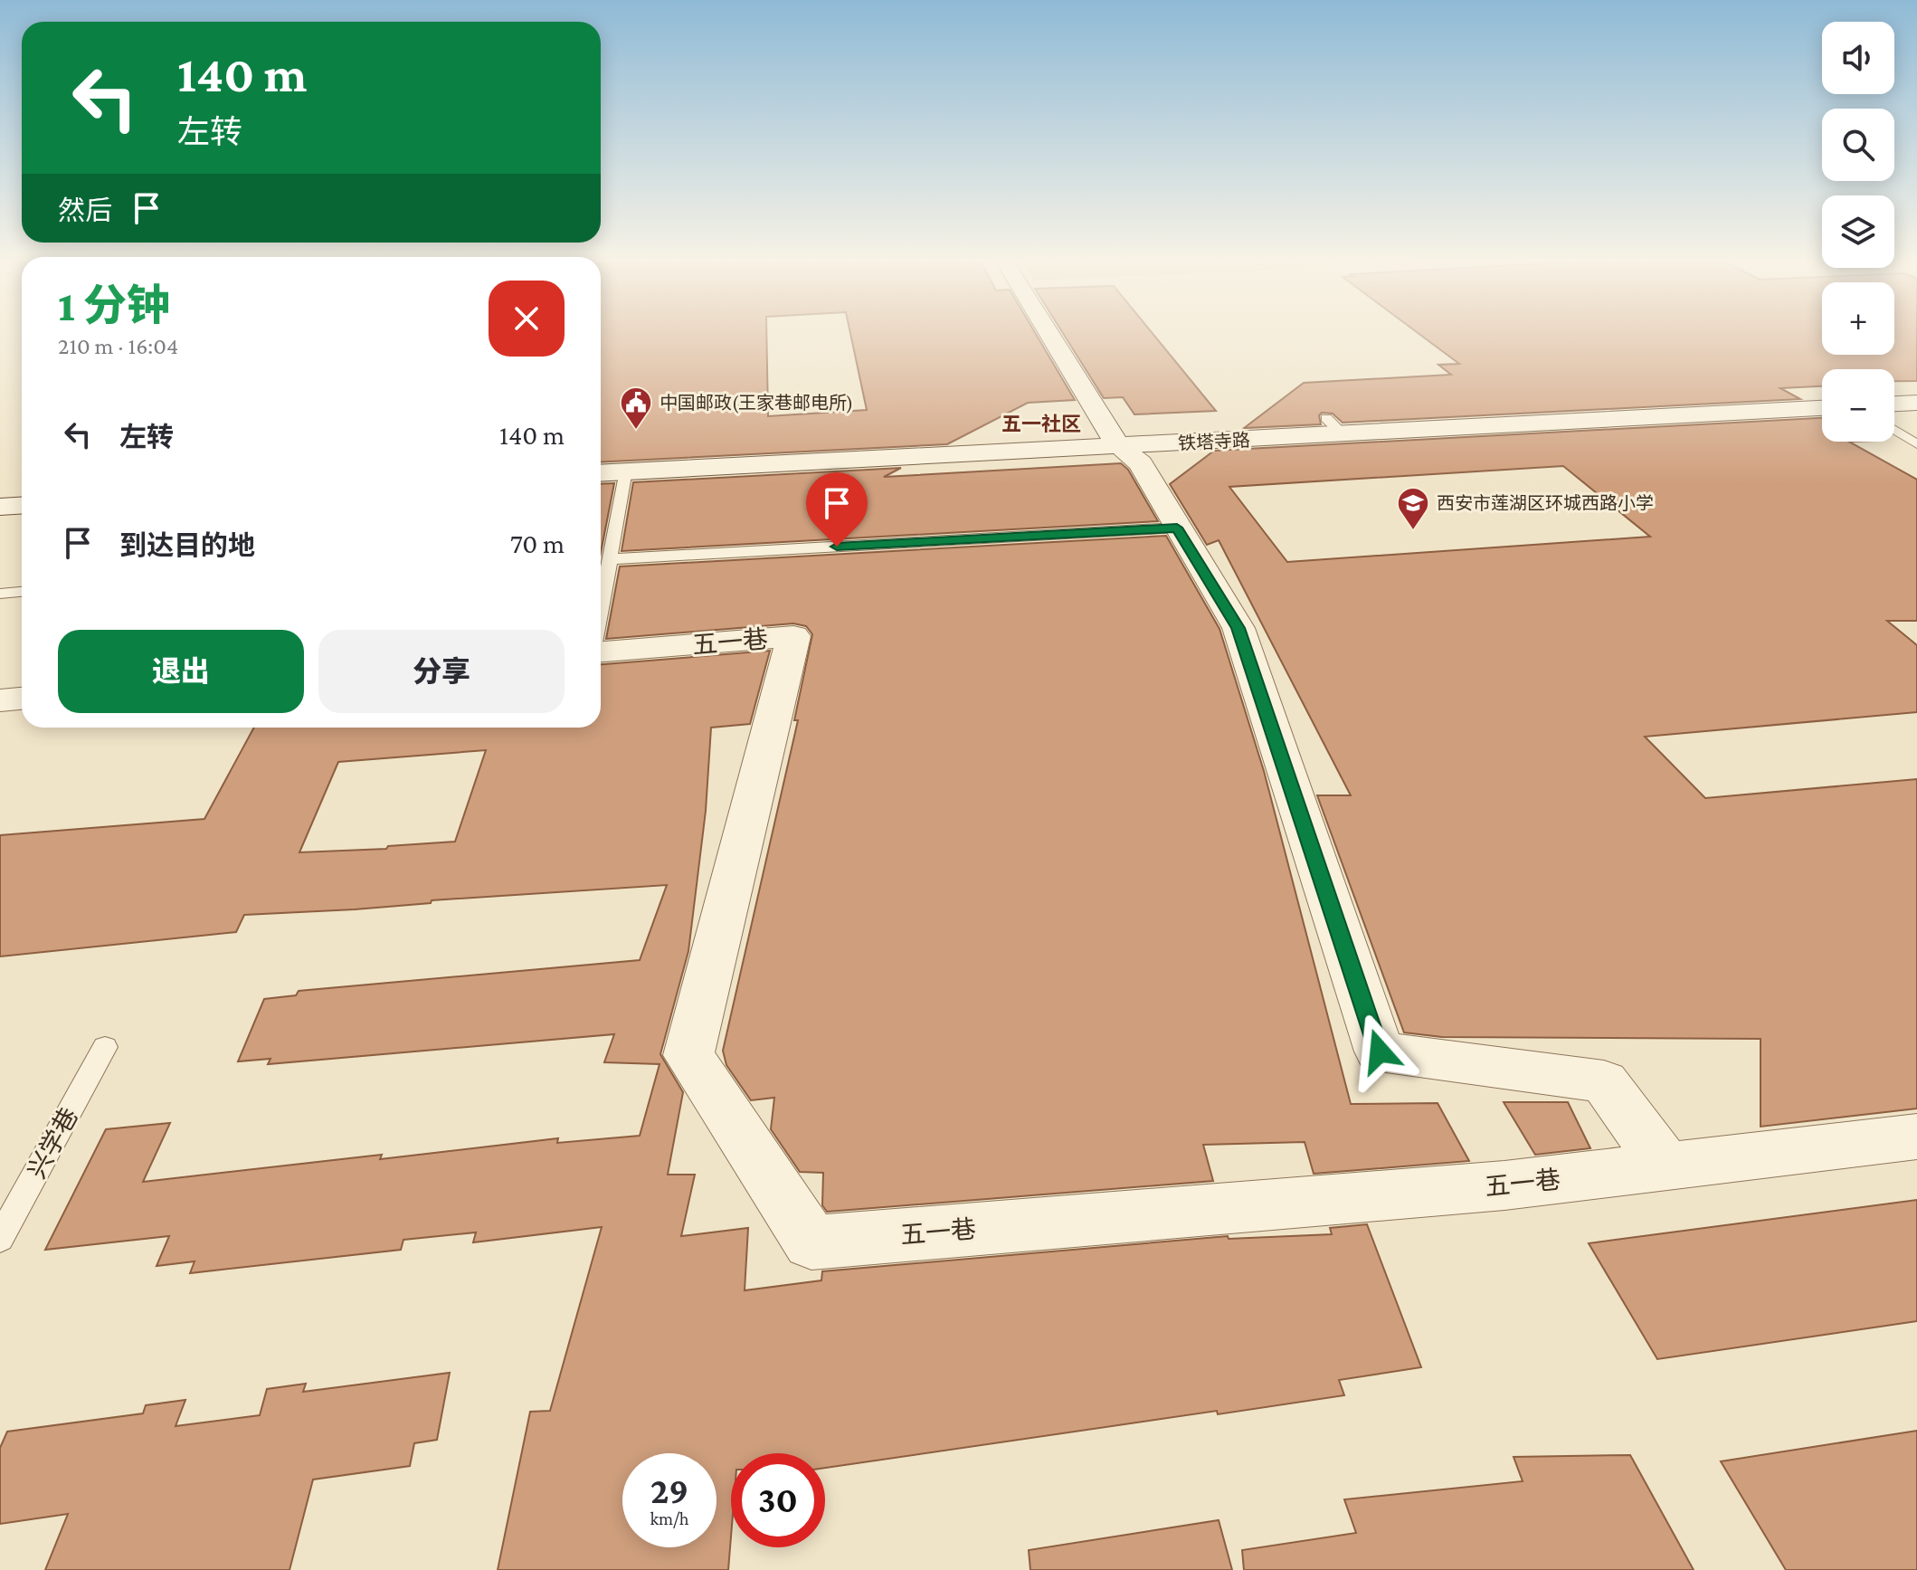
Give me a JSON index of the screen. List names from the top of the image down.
{
  "streets": {
    "street": ["铁塔寺路", "五一巷"],
    "lane": ["兴学巷"]
  },
  "districts": ["五一社区"],
  "places": {
    "public building": ["中国邮政(王家巷邮电所)"],
    "school or university": ["西安市莲湖区环城西路小学"]
  },
  "page": {
    "map_buttons": ["+", "−"],
    "turn": ["140 m", "左转"],
    "then": "然后",
    "heading": ["1 分钟", "210 m · 16:04"],
    "list": [
      {
        "name": "左转",
        "value": "140 m"
      },
      {
        "name": "到达目的地",
        "value": "70 m"
      }
    ],
    "buttons": ["退出", "分享"],
    "speed": "29 km/h",
    "limit": "30"
  }
}
